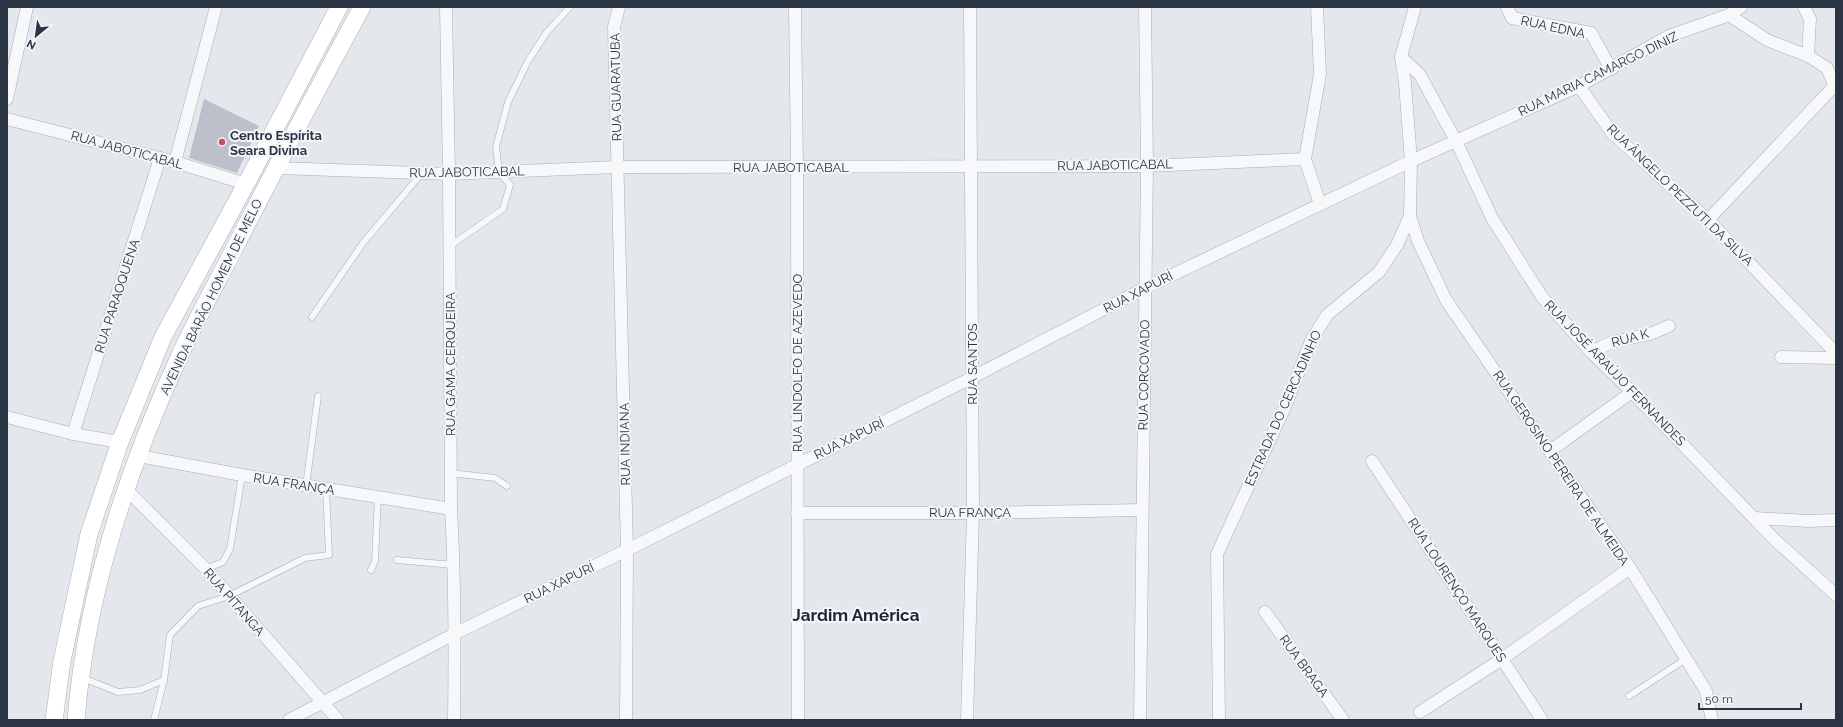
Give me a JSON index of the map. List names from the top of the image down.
{
  "streets": {
    "main road": ["AVENIDA BARÃO HOMEM DE MELO"],
    "street": [
      "RUA EDNA",
      "RUA MARIA CAMARGO DINIZ",
      "RUA GUARATUBA",
      "RUA JABOTICABAL",
      "RUA ÂNGELO PEZZUTI DA SILVA",
      "RUA XAPURÍ",
      "RUA PARAOQUENA",
      "RUA K",
      "RUA LINDOLFO DE AZEVEDO",
      "RUA GAMA CERQUEIRA",
      "RUA SANTOS",
      "RUA JOSÉ ARAÚJO FERNANDES",
      "RUA CORCOVADO",
      "ESTRADA DO CERCADINHO",
      "RUA INDIANA",
      "RUA GEROSINO PEREIRA DE ALMEIDA",
      "RUA FRANÇA",
      "RUA LOURENÇO MARQUES",
      "RUA PITANGA",
      "RUA BRAGA"
    ]
  },
  "crossings": [
    ["RUA EDNA", "RUA MARIA CAMARGO DINIZ"],
    ["RUA MARIA CAMARGO DINIZ", "RUA ÂNGELO PEZZUTI DA SILVA"],
    ["RUA MARIA CAMARGO DINIZ", "RUA XAPURÍ"],
    ["RUA MARIA CAMARGO DINIZ", "RUA JOSÉ ARAÚJO FERNANDES"],
    ["RUA MARIA CAMARGO DINIZ", "ESTRADA DO CERCADINHO"],
    ["RUA GUARATUBA", "RUA JABOTICABAL"],
    ["RUA GUARATUBA", "RUA INDIANA"],
    ["RUA JABOTICABAL", "RUA PARAOQUENA"],
    ["RUA JABOTICABAL", "AVENIDA BARÃO HOMEM DE MELO"],
    ["RUA JABOTICABAL", "RUA LINDOLFO DE AZEVEDO"],
    ["RUA JABOTICABAL", "RUA GAMA CERQUEIRA"],
    ["RUA JABOTICABAL", "RUA SANTOS"],
    ["RUA JABOTICABAL", "RUA CORCOVADO"],
    ["RUA JABOTICABAL", "RUA INDIANA"],
    ["RUA XAPURÍ", "RUA LINDOLFO DE AZEVEDO"],
    ["RUA XAPURÍ", "RUA GAMA CERQUEIRA"],
    ["RUA XAPURÍ", "RUA SANTOS"],
    ["RUA XAPURÍ", "RUA CORCOVADO"],
    ["RUA XAPURÍ", "ESTRADA DO CERCADINHO"],
    ["RUA XAPURÍ", "RUA INDIANA"],
    ["RUA XAPURÍ", "RUA PITANGA"],
    ["AVENIDA BARÃO HOMEM DE MELO", "RUA FRANÇA"],
    ["AVENIDA BARÃO HOMEM DE MELO", "RUA PITANGA"],
    ["RUA K", "RUA JOSÉ ARAÚJO FERNANDES"],
    ["RUA LINDOLFO DE AZEVEDO", "RUA FRANÇA"],
    ["RUA GAMA CERQUEIRA", "RUA FRANÇA"],
    ["RUA SANTOS", "RUA FRANÇA"],
    ["RUA JOSÉ ARAÚJO FERNANDES", "ESTRADA DO CERCADINHO"],
    ["RUA CORCOVADO", "RUA FRANÇA"],
    ["ESTRADA DO CERCADINHO", "RUA GEROSINO PEREIRA DE ALMEIDA"]
  ],
  "districts": ["Jardim América"],
  "places": ["Centro Espírita Seara Divina"],
  "scale_bar": "50 m",
  "north": "bottom left"
}
